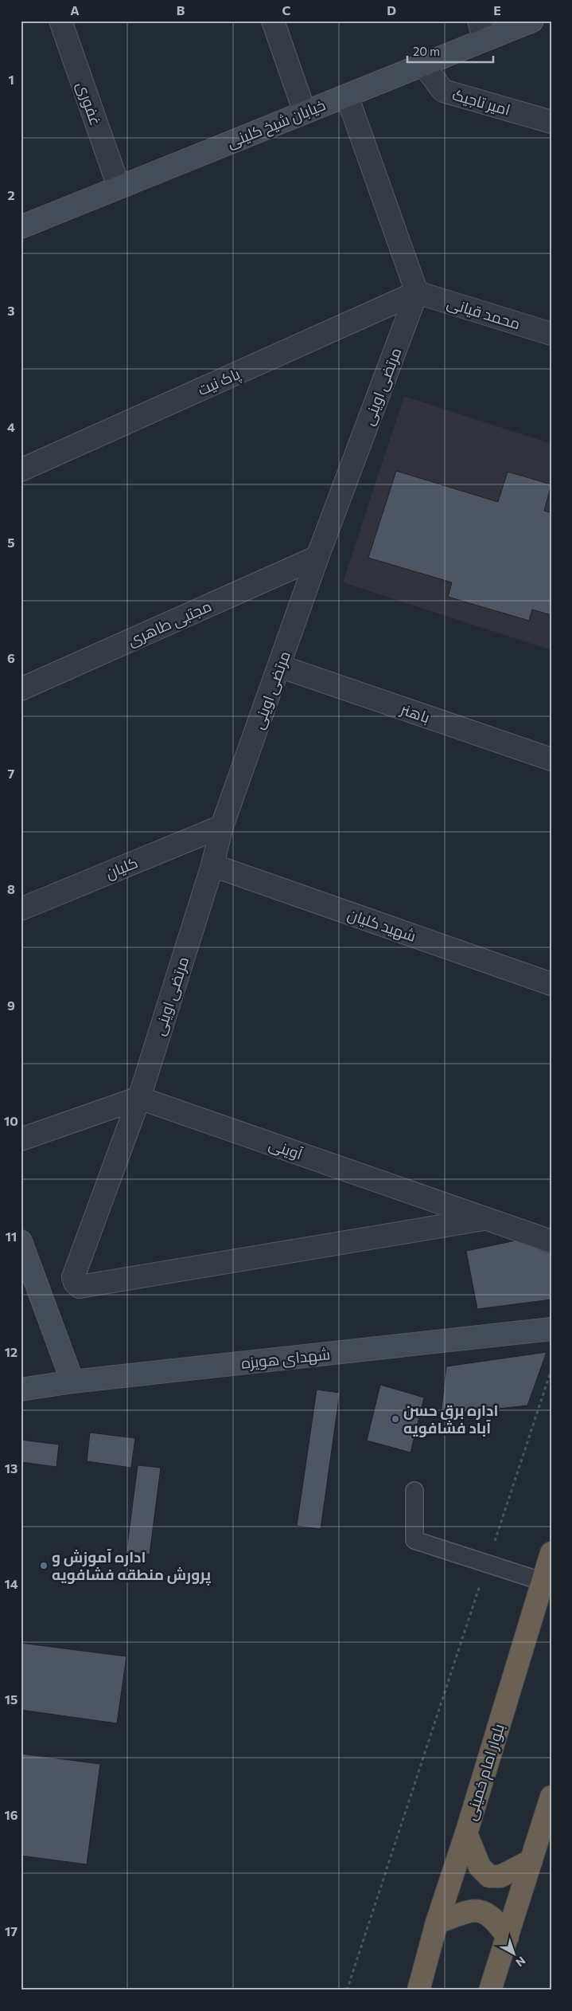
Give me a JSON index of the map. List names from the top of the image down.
{
  "streets": {
    "highway": ["بلوار امام خمینی"],
    "street": [
      "امیر تاجیک",
      "غفوری",
      "خیابان شیخ کلینی",
      "محمد قیانی",
      "پاک نیت",
      "مرتضی اوینی",
      "مجتبی طاهری",
      "باهنر",
      "کلیان",
      "شهید کلیان",
      "آوینی",
      "شهدای هویزه"
    ]
  },
  "crossings": [
    ["امیر تاجیک", "خیابان شیخ کلینی"],
    ["غفوری", "خیابان شیخ کلینی"],
    ["محمد قیانی", "پاک نیت"],
    ["محمد قیانی", "مرتضی اوینی"],
    ["پاک نیت", "مرتضی اوینی"],
    ["مرتضی اوینی", "مجتبی طاهری"],
    ["مرتضی اوینی", "باهنر"],
    ["مرتضی اوینی", "کلیان"],
    ["مرتضی اوینی", "شهید کلیان"],
    ["مرتضی اوینی", "آوینی"]
  ],
  "places": ["اداره برق حسن آباد فشافویه", "اداره آموزش و پرورش منطقه فشافویه"],
  "scale_bar": "20 m",
  "north": "bottom right",
  "grid": {
    "columns": [
      "A",
      "B",
      "C",
      "D",
      "E"
    ],
    "rows": [
      "1",
      "2",
      "3",
      "4",
      "5",
      "6",
      "7",
      "8",
      "9",
      "10",
      "11",
      "12",
      "13",
      "14",
      "15",
      "16",
      "17"
    ]
  }
}
